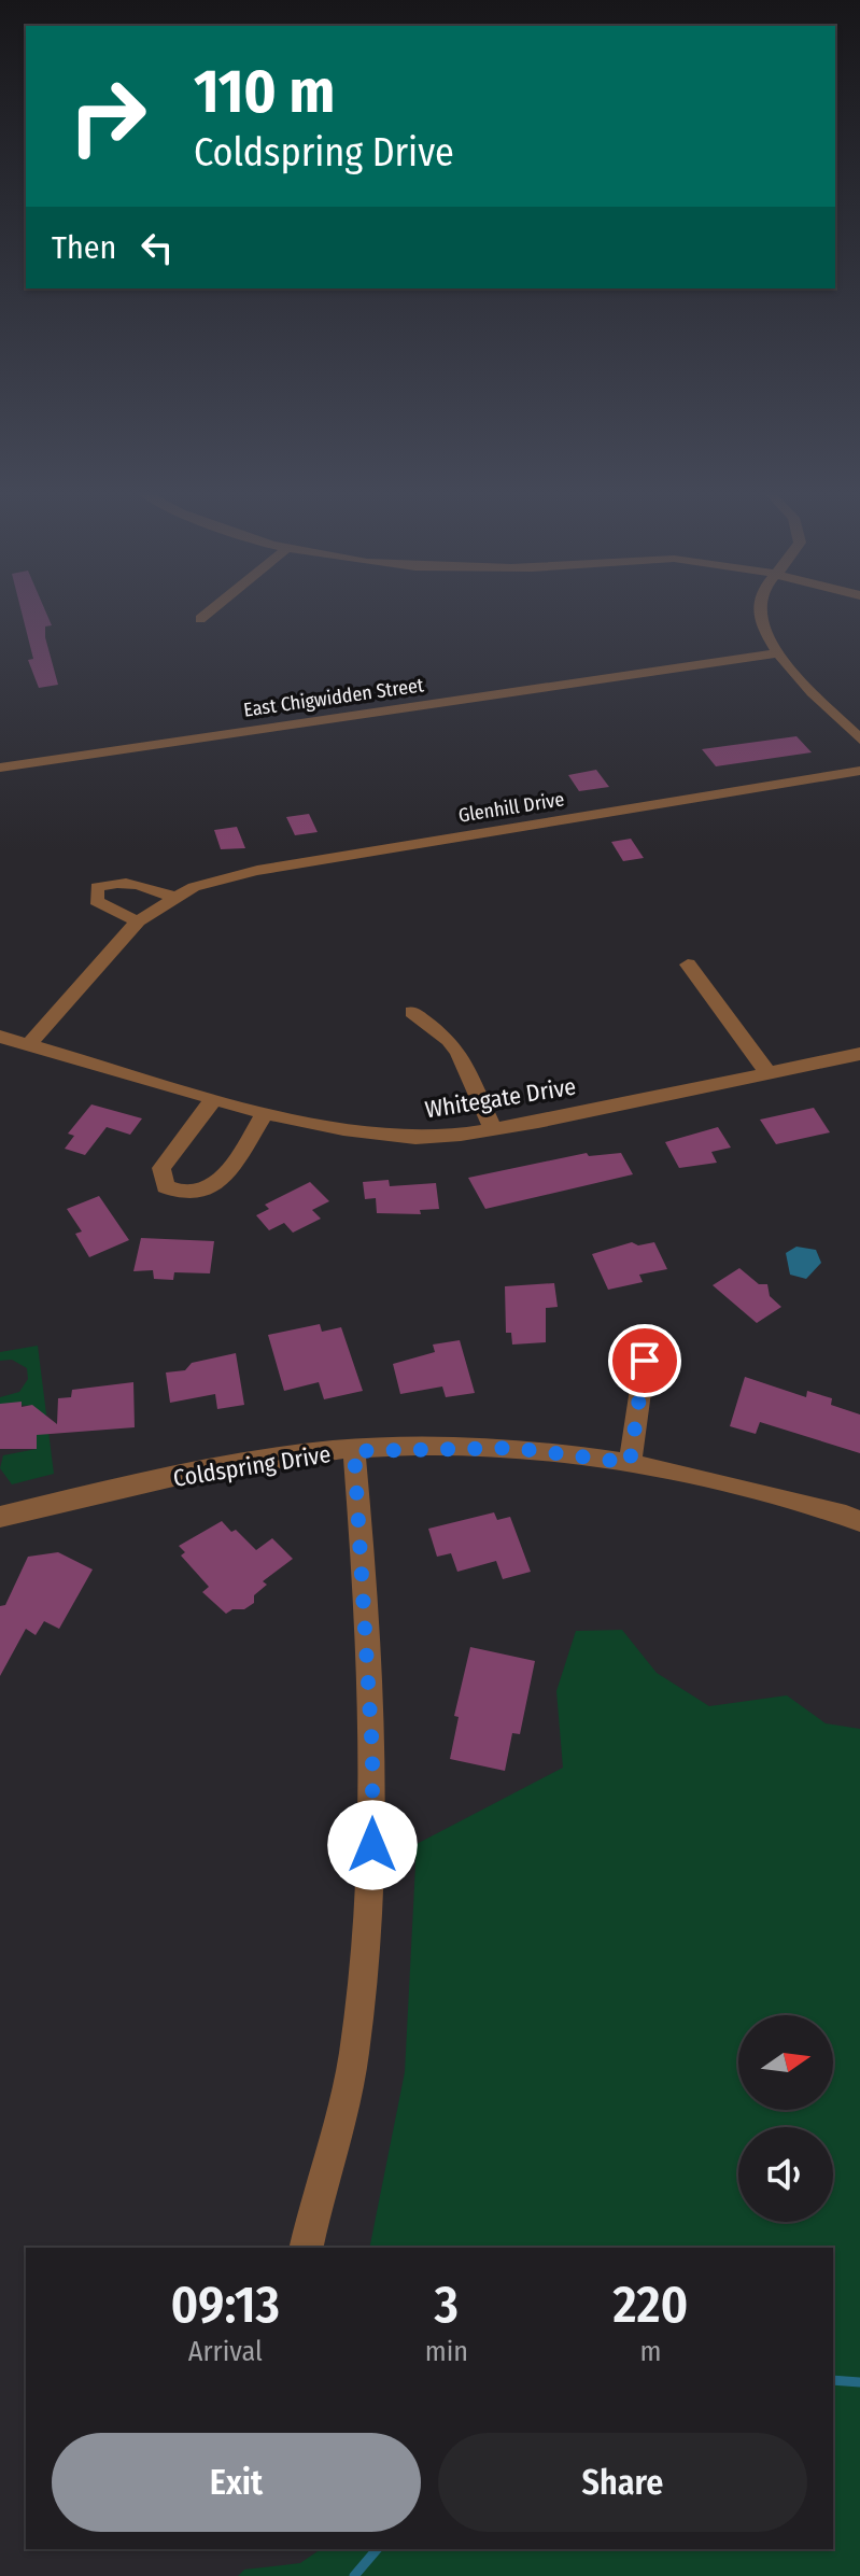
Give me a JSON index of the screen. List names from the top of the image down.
{
  "streets": {
    "street": [
      "East Chigwidden Street",
      "Glenhill Drive",
      "Whitegate Drive",
      "Coldspring Drive"
    ]
  },
  "crossings": [
    ["Glenhill Drive", "Whitegate Drive"]
  ],
  "north": "right",
  "page": {
    "turn": ["110 m", "Coldspring Drive"],
    "then": "Then",
    "eta": [
      "09:13",
      "Arrival",
      "3",
      "min",
      "220",
      "m"
    ],
    "buttons": ["Exit", "Share"]
  }
}
